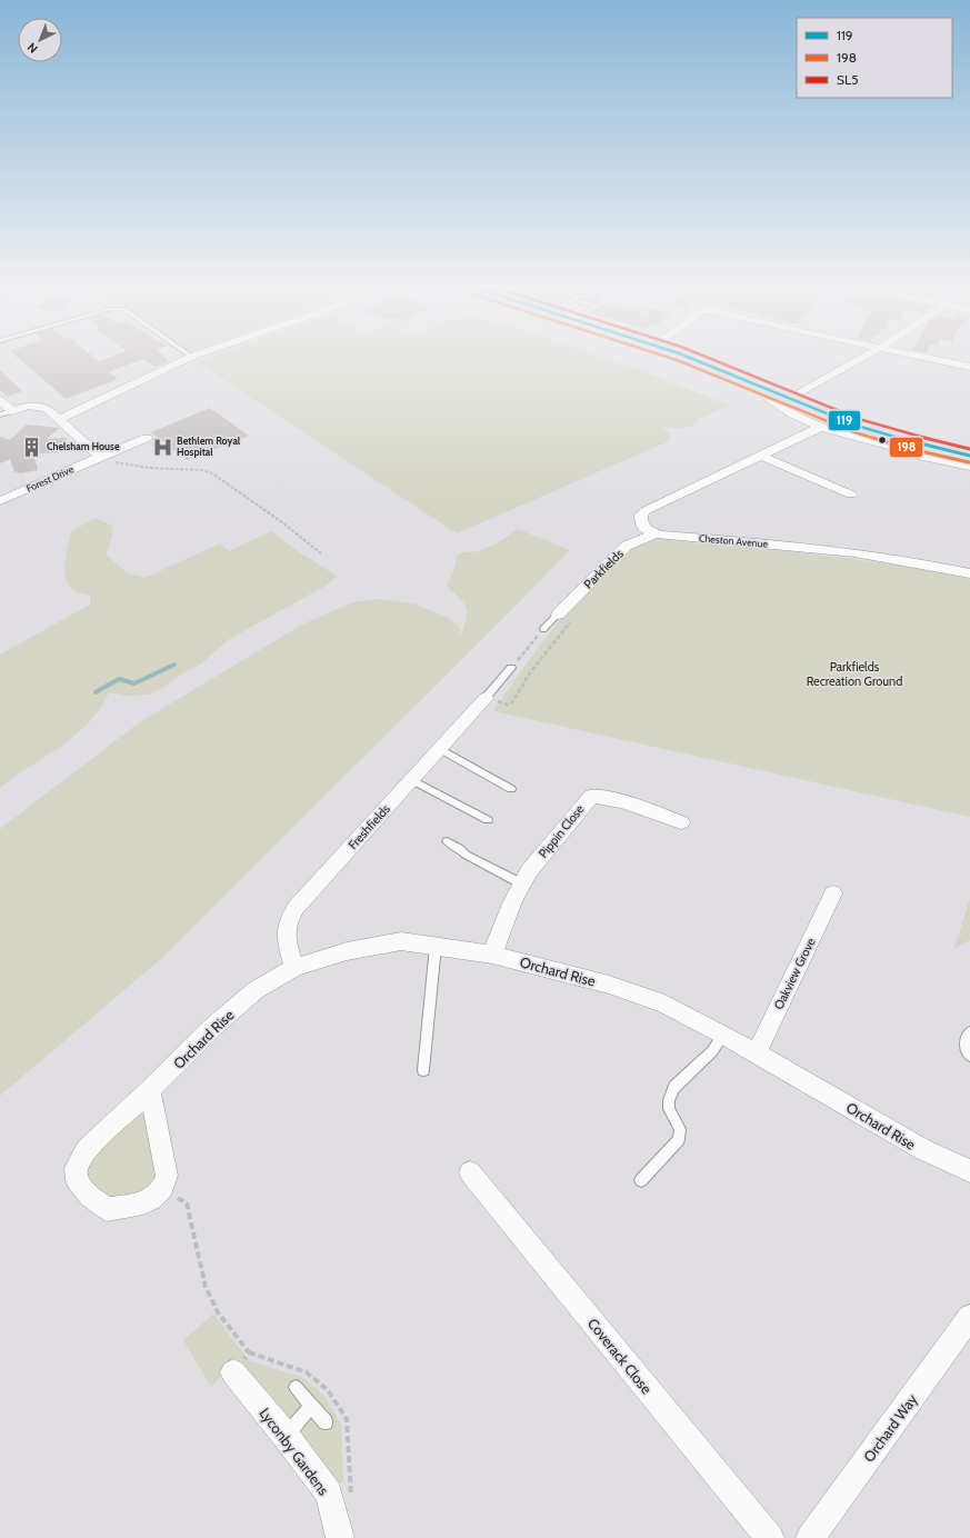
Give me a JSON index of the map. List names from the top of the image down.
{
  "streets": {
    "street": [
      "Forest Drive",
      "Cheston Avenue",
      "Parkfields",
      "Freshfields",
      "Pippin Close",
      "Orchard Rise",
      "Oakview Grove",
      "Coverack Close",
      "Orchard Way",
      "Lyconby Gardens"
    ]
  },
  "crossings": [
    ["Cheston Avenue", "Parkfields"],
    ["Freshfields", "Orchard Rise"],
    ["Pippin Close", "Orchard Rise"],
    ["Orchard Rise", "Oakview Grove"]
  ],
  "parks": ["Parkfields Recreation Ground"],
  "places": {
    "building": ["Chelsham House"],
    "hospital": ["Bethlem Royal Hospital"]
  },
  "lines": ["transit line 119", "transit line 198", "transit line SL5"],
  "legend": ["119", "198", "SL5"],
  "north": "bottom left"
}
